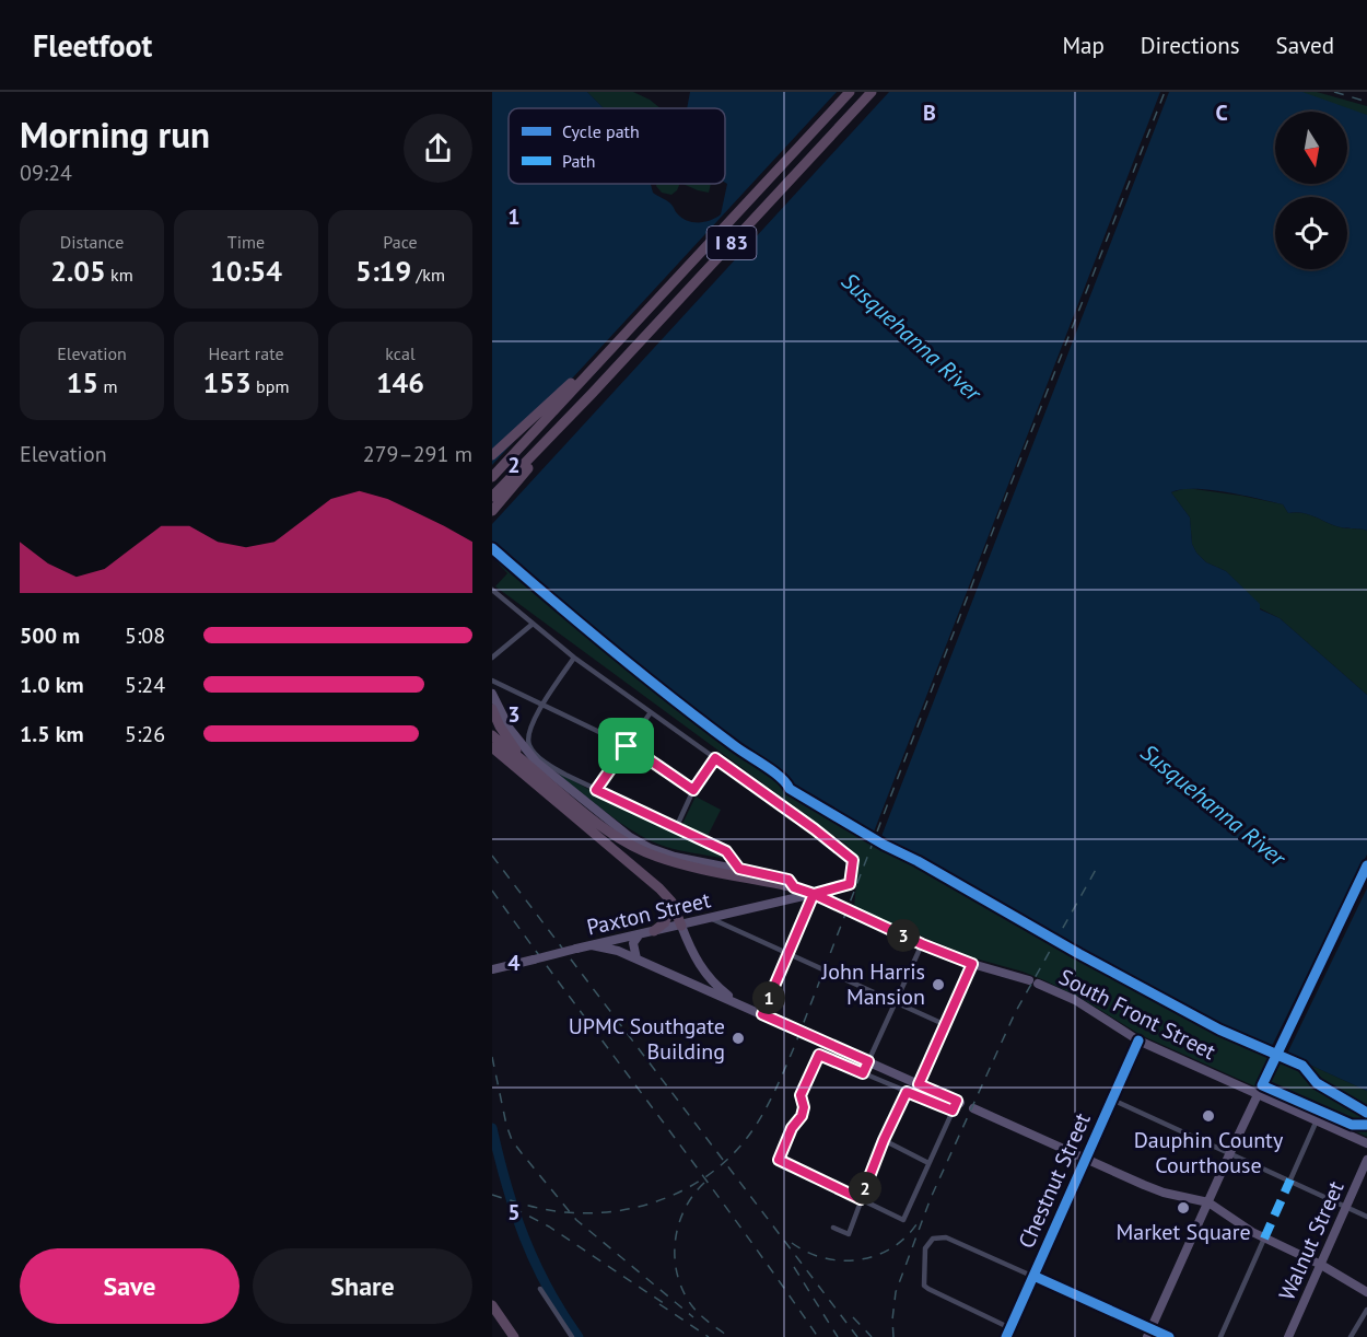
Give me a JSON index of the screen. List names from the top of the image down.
{
  "streets": {
    "highway": ["I 83"],
    "main road": [
      "Paxton Street",
      "South Front Street",
      "Chestnut Street",
      "Walnut Street"
    ]
  },
  "crossings": [
    ["Paxton Street", "South Front Street"],
    ["South Front Street", "Chestnut Street"]
  ],
  "water": ["Susquehanna River"],
  "places": [
    "John Harris Mansion",
    "UPMC Southgate Building",
    "Dauphin County Courthouse",
    "Market Square"
  ],
  "legend": ["Cycle path", "Path"],
  "north": "bottom",
  "page": {
    "header": "Fleetfoot",
    "nav": ["Map", "Directions", "Saved"],
    "heading": ["Morning run", "09:24"],
    "stats": [
      ["Distance", "2.05 km"],
      ["Time", "10:54"],
      ["Pace", "5:19 /km"],
      ["Elevation", "15 m"],
      ["Heart rate", "153 bpm"],
      ["kcal", "146"]
    ],
    "chart": ["Elevation", "279–291 m"],
    "list": [
      {
        "name": "500 m",
        "note": "5:08"
      },
      {
        "name": "1.0 km",
        "note": "5:24"
      },
      {
        "name": "1.5 km",
        "note": "5:26"
      }
    ],
    "pins": ["3", "1", "2"],
    "buttons": ["Save", "Share"]
  },
  "grid": {
    "columns": ["B", "C"],
    "rows": [
      "1",
      "2",
      "3",
      "4",
      "5"
    ]
  }
}
